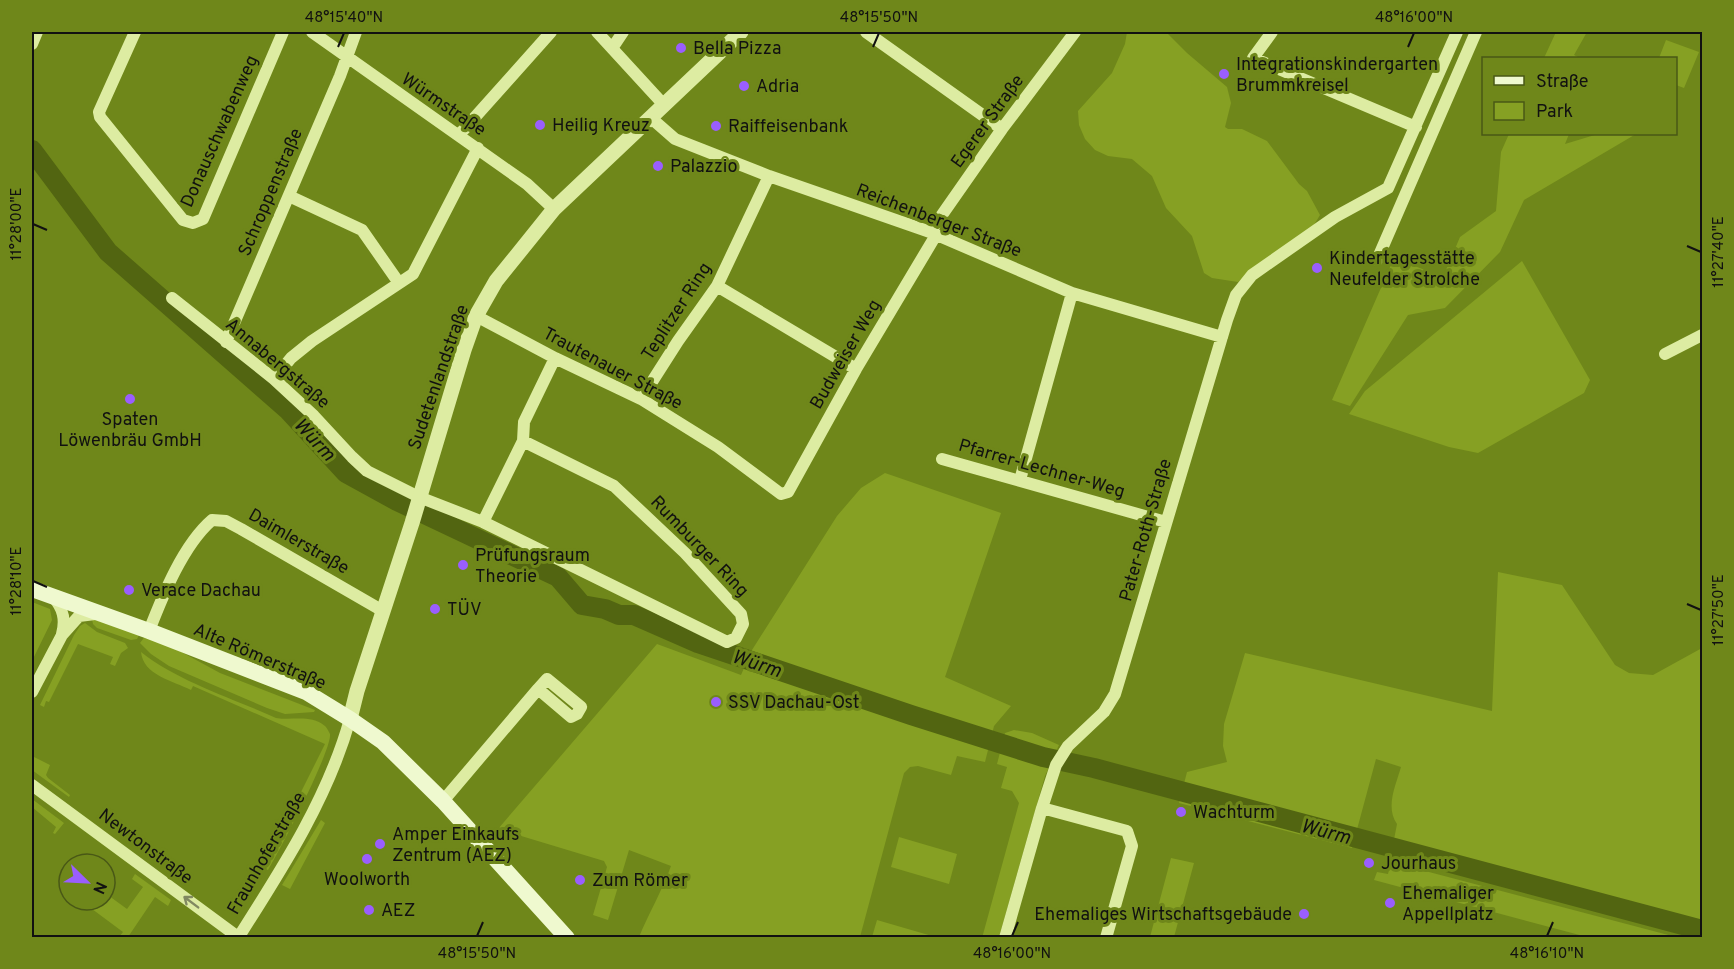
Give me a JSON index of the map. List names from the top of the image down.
{
  "streets": {
    "main road": ["Alte Römerstraße"],
    "street": [
      "Würmstraße",
      "Egerer Straße",
      "Donauschwabenweg",
      "Schroppenstraße",
      "Reichenberger Straße",
      "Teplitzer Ring",
      "Budweiser Weg",
      "Annabergstraße",
      "Trautenauer Straße",
      "Sudetenlandstraße",
      "Pfarrer-Lechner-Weg",
      "Pater-Roth-Straße",
      "Daimlerstraße",
      "Rumburger Ring",
      "Newtonstraße",
      "Fraunhoferstraße"
    ]
  },
  "crossings": [
    ["Würmstraße", "Schroppenstraße"],
    ["Würmstraße", "Sudetenlandstraße"],
    ["Egerer Straße", "Reichenberger Straße"],
    ["Egerer Straße", "Budweiser Weg"],
    ["Schroppenstraße", "Annabergstraße"],
    ["Reichenberger Straße", "Teplitzer Ring"],
    ["Reichenberger Straße", "Budweiser Weg"],
    ["Reichenberger Straße", "Sudetenlandstraße"],
    ["Reichenberger Straße", "Pater-Roth-Straße"],
    ["Teplitzer Ring", "Trautenauer Straße"],
    ["Budweiser Weg", "Trautenauer Straße"],
    ["Annabergstraße", "Sudetenlandstraße"],
    ["Annabergstraße", "Rumburger Ring"],
    ["Trautenauer Straße", "Sudetenlandstraße"],
    ["Sudetenlandstraße", "Daimlerstraße"],
    ["Sudetenlandstraße", "Rumburger Ring"],
    ["Sudetenlandstraße", "Alte Römerstraße"],
    ["Sudetenlandstraße", "Fraunhoferstraße"],
    ["Pfarrer-Lechner-Weg", "Pater-Roth-Straße"],
    ["Daimlerstraße", "Alte Römerstraße"],
    ["Alte Römerstraße", "Fraunhoferstraße"],
    ["Newtonstraße", "Fraunhoferstraße"]
  ],
  "one_way": ["Newtonstraße"],
  "water": ["Würm"],
  "places": [
    "Bella Pizza",
    "Integrationskindergarten Brummkreisel",
    "Adria",
    "Heilig Kreuz",
    "Raiffeisenbank",
    "Palazzio",
    "Kindertagesstätte Neufelder Strolche",
    "Spaten Löwenbräu GmbH",
    "Prüfungsraum Theorie",
    "Verace Dachau",
    "TÜV",
    "SSV Dachau-Ost",
    "Wachturm",
    "Amper Einkaufs Zentrum (AEZ)",
    "Woolworth",
    "Jourhaus",
    "Zum Römer",
    "Ehemaliger Appellplatz",
    "AEZ",
    "Ehemaliges Wirtschaftsgebäude"
  ],
  "legend": ["Straße", "Park"],
  "north": "bottom right",
  "coordinates": [
    "48°15'40\"N",
    "48°15'50\"N",
    "48°16'00\"N",
    "11°28'00\"E",
    "11°27'40\"E",
    "11°28'10\"E",
    "11°27'50\"E",
    "48°16'10\"N"
  ]
}
